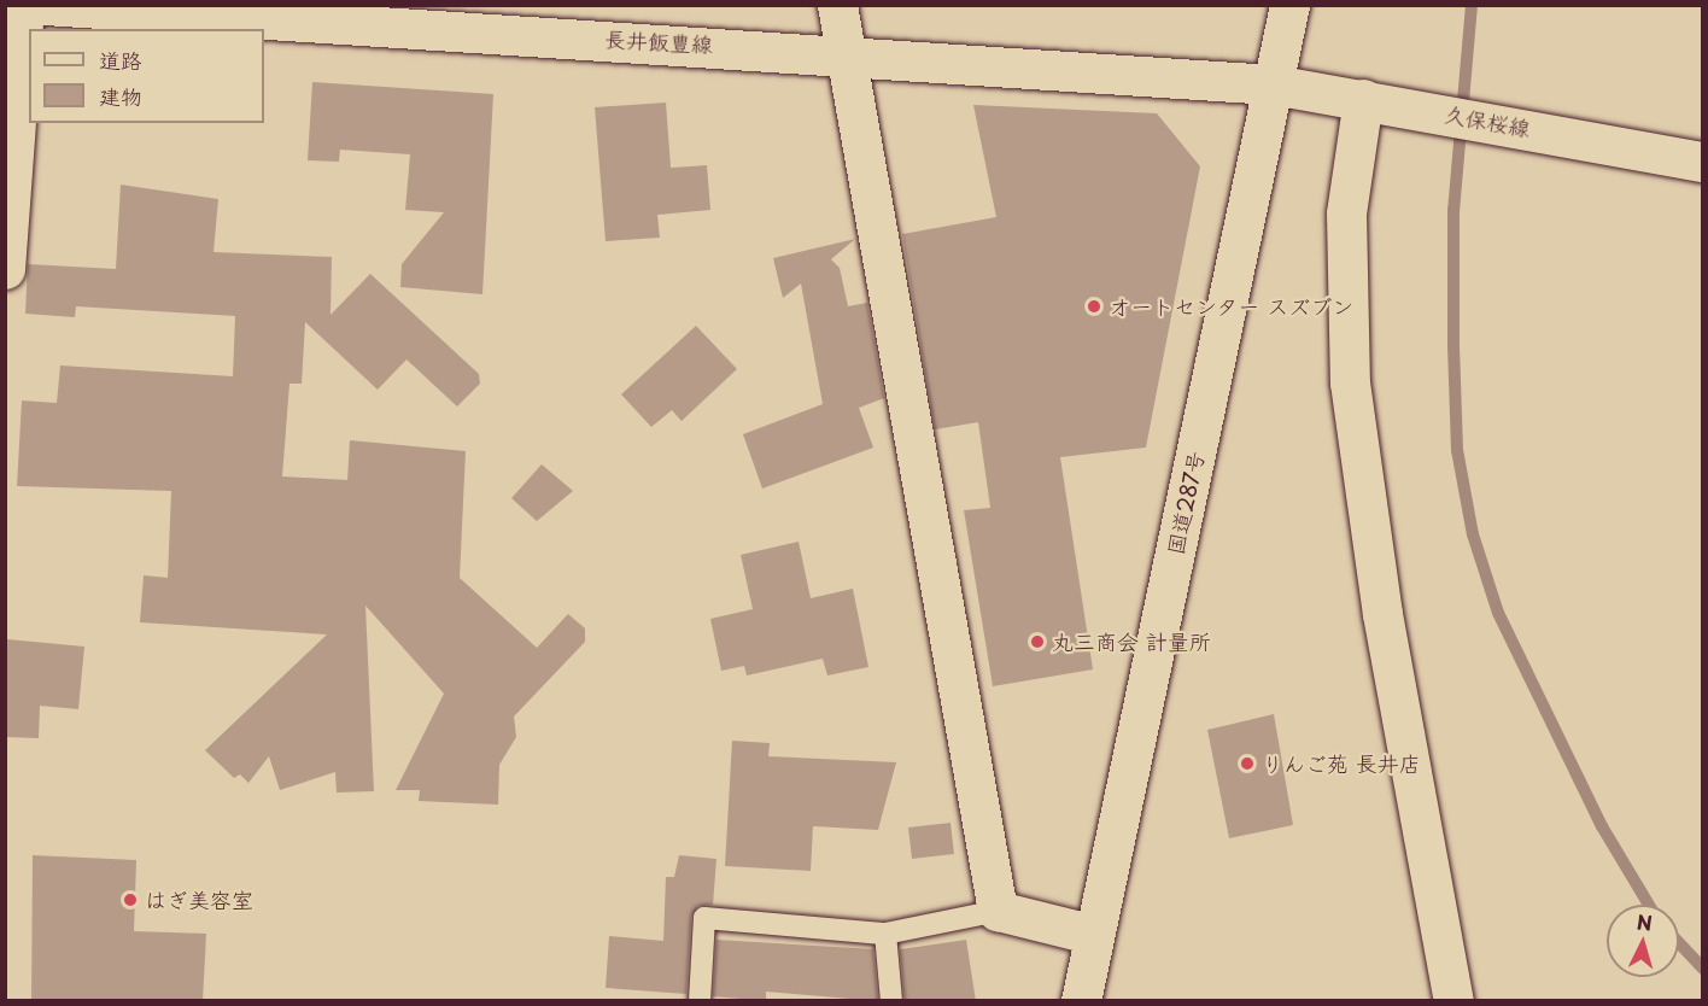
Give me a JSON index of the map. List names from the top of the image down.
{
  "streets": {
    "main road": ["長井飯豊線", "久保桜線", "国道287号"]
  },
  "crossings": [
    ["長井飯豊線", "久保桜線"],
    ["長井飯豊線", "国道287号"],
    ["久保桜線", "国道287号"]
  ],
  "places": [
    "オートセンター スズブン",
    "丸三商会 計量所",
    "りんご苑 長井店",
    "はぎ美容室"
  ],
  "legend": ["道路", "建物"],
  "north": "top"
}
